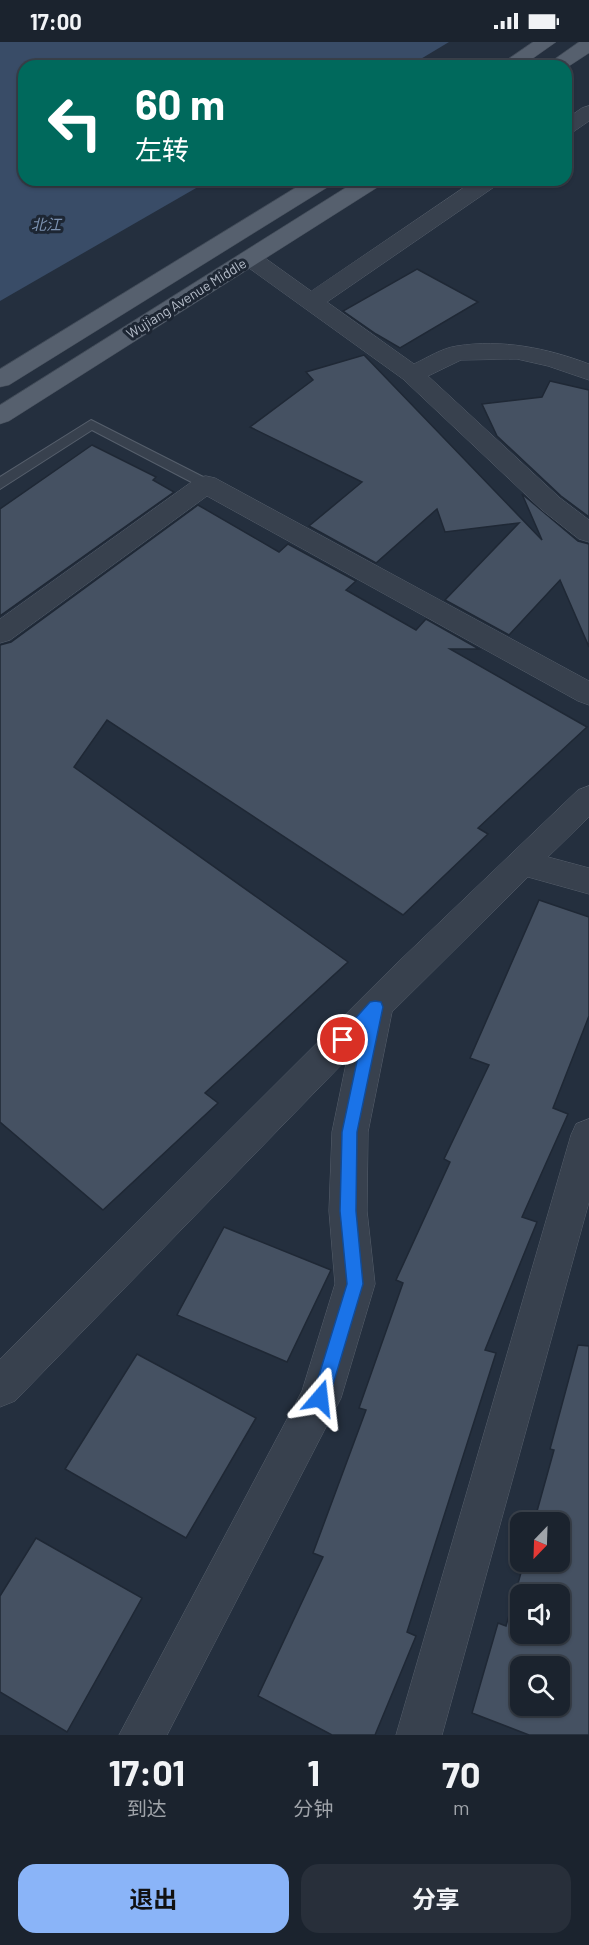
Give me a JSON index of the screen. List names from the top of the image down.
{
  "streets": {
    "main road": ["Wujiang Avenue Middle"]
  },
  "water": ["北江"],
  "north": "bottom left",
  "page": {
    "status": "17:00",
    "turn": ["60 m", "左转"],
    "eta": [
      "17:01",
      "到达",
      "1",
      "分钟",
      "70",
      "m"
    ],
    "buttons": ["退出", "分享"]
  }
}
